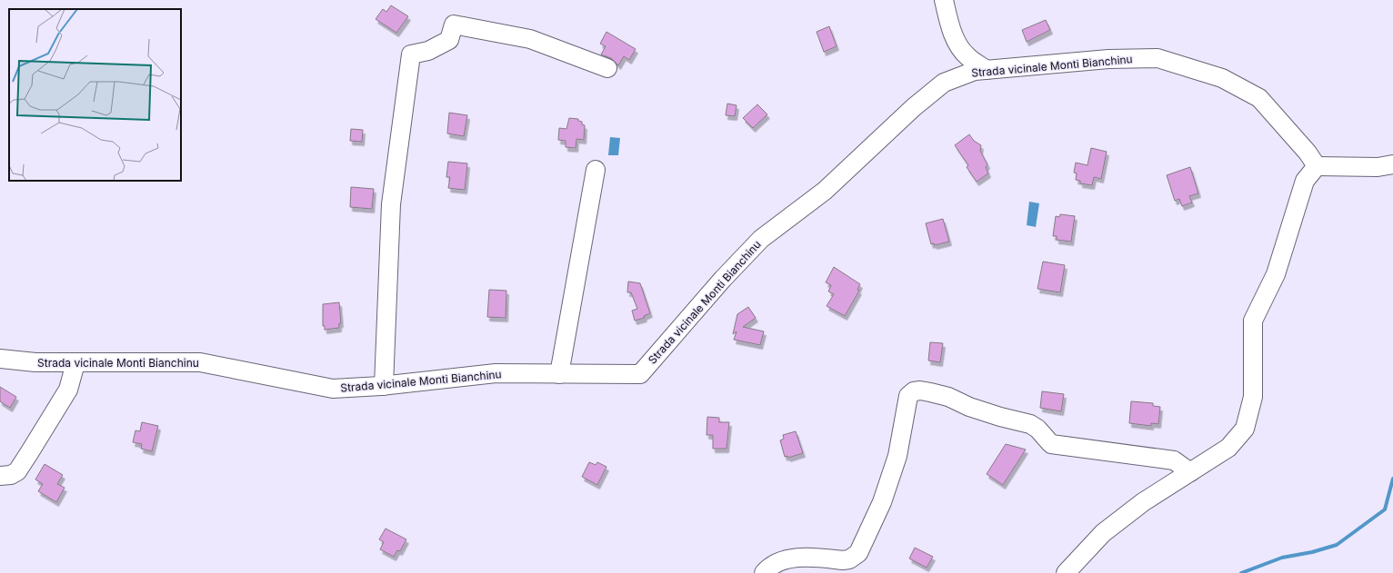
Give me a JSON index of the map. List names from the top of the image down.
{
  "streets": {
    "street": ["Strada vicinale Monti Bianchinu"]
  }
}
